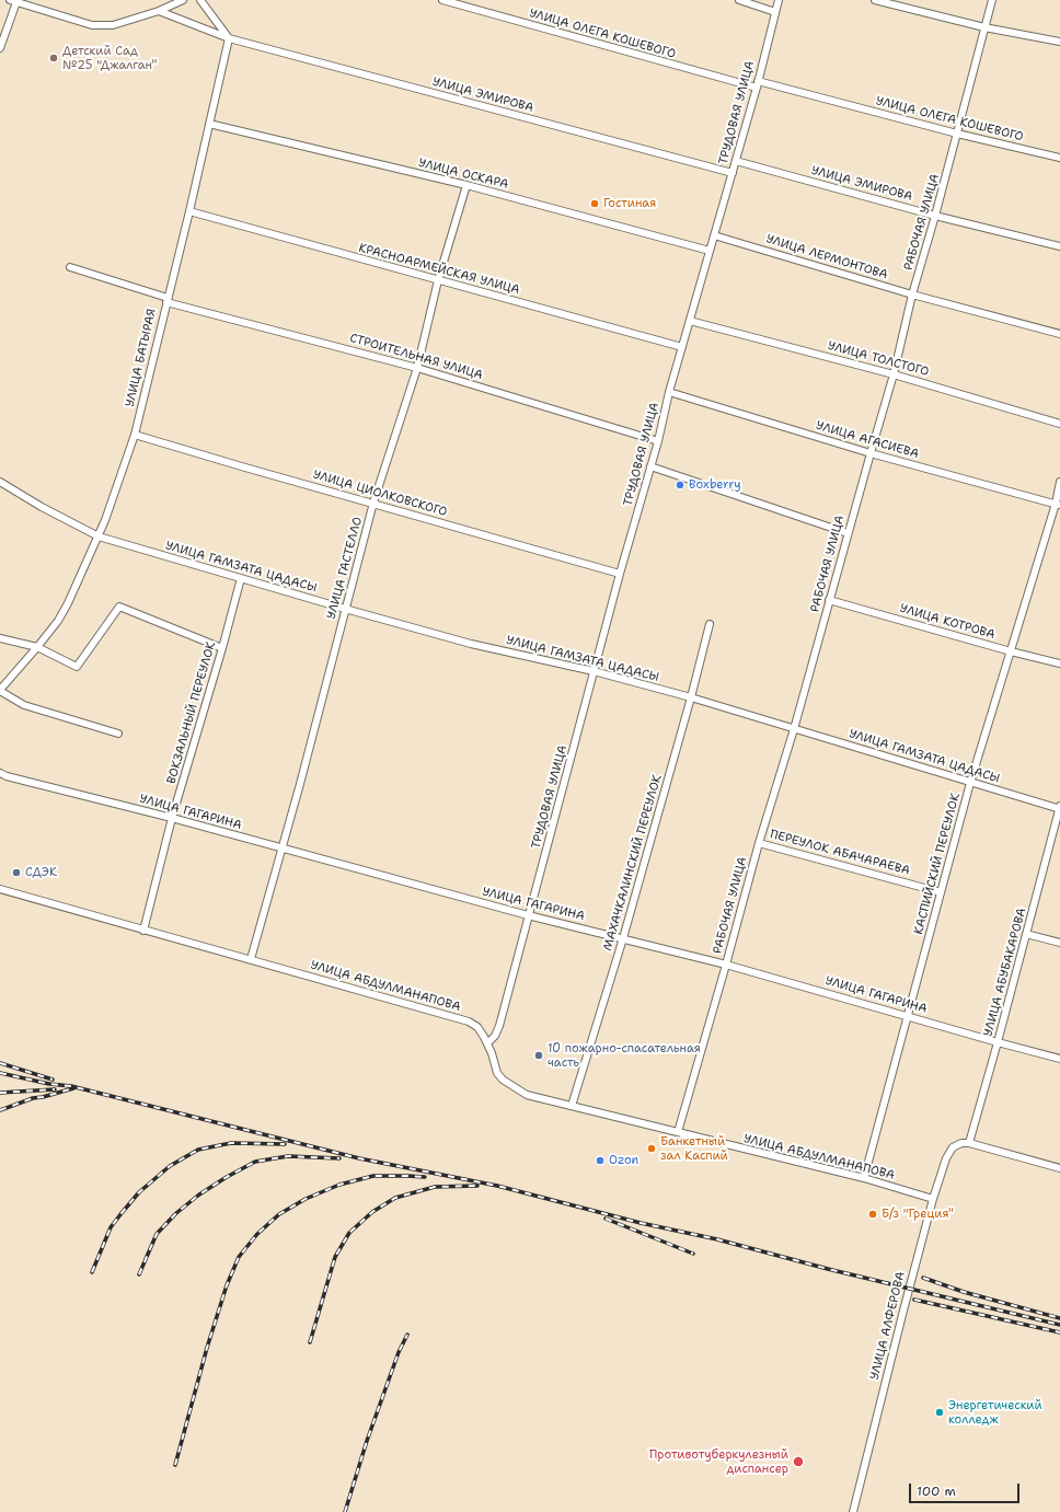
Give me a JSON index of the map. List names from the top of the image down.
{
  "streets": {
    "street": [
      "УЛИЦА ОЛЕГА КОШЕВОГО",
      "УЛИЦА ЭМИРОВА",
      "ТРУДОВАЯ УЛИЦА",
      "УЛИЦА ОСКАРА",
      "РАБОЧАЯ УЛИЦА",
      "УЛИЦА ЛЕРМОНТОВА",
      "КРАСНОАРМЕЙСКАЯ УЛИЦА",
      "СТРОИТЕЛЬНАЯ УЛИЦА",
      "УЛИЦА БАТЫРАЯ",
      "УЛИЦА ТОЛСТОГО",
      "УЛИЦА АГАСИЕВА",
      "УЛИЦА ЦИОЛКОВСКОГО",
      "УЛИЦА ГАМЗАТА ЦАДАСЫ",
      "УЛИЦА ГАСТЕЛЛО",
      "УЛИЦА КОТРОВА",
      "ВОКЗАЛЬНЫЙ ПЕРЕУЛОК",
      "УЛИЦА ГАГАРИНА",
      "ПЕРЕУЛОК АБАЧАРАЕВА",
      "МАХАЧКАЛИНСКИЙ ПЕРЕУЛОК",
      "КАСПИЙСКИЙ ПЕРЕУЛОК",
      "УЛИЦА АБУБАКАРОВА",
      "УЛИЦА АБДУЛМАНАПОВА",
      "УЛИЦА АЛФЕРОВА"
    ]
  },
  "crossings": [
    ["УЛИЦА ОЛЕГА КОШЕВОГО", "ТРУДОВАЯ УЛИЦА"],
    ["УЛИЦА ОЛЕГА КОШЕВОГО", "РАБОЧАЯ УЛИЦА"],
    ["УЛИЦА ЭМИРОВА", "ТРУДОВАЯ УЛИЦА"],
    ["УЛИЦА ЭМИРОВА", "РАБОЧАЯ УЛИЦА"],
    ["УЛИЦА ЭМИРОВА", "УЛИЦА БАТЫРАЯ"],
    ["ТРУДОВАЯ УЛИЦА", "УЛИЦА ОСКАРА"],
    ["ТРУДОВАЯ УЛИЦА", "УЛИЦА ЛЕРМОНТОВА"],
    ["ТРУДОВАЯ УЛИЦА", "КРАСНОАРМЕЙСКАЯ УЛИЦА"],
    ["ТРУДОВАЯ УЛИЦА", "СТРОИТЕЛЬНАЯ УЛИЦА"],
    ["ТРУДОВАЯ УЛИЦА", "УЛИЦА ТОЛСТОГО"],
    ["ТРУДОВАЯ УЛИЦА", "УЛИЦА АГАСИЕВА"],
    ["ТРУДОВАЯ УЛИЦА", "УЛИЦА ЦИОЛКОВСКОГО"],
    ["ТРУДОВАЯ УЛИЦА", "УЛИЦА ГАМЗАТА ЦАДАСЫ"],
    ["ТРУДОВАЯ УЛИЦА", "УЛИЦА ГАГАРИНА"],
    ["ТРУДОВАЯ УЛИЦА", "УЛИЦА АБДУЛМАНАПОВА"],
    ["УЛИЦА ОСКАРА", "УЛИЦА БАТЫРАЯ"],
    ["УЛИЦА ОСКАРА", "УЛИЦА ГАСТЕЛЛО"],
    ["РАБОЧАЯ УЛИЦА", "УЛИЦА ЛЕРМОНТОВА"],
    ["РАБОЧАЯ УЛИЦА", "УЛИЦА ТОЛСТОГО"],
    ["РАБОЧАЯ УЛИЦА", "УЛИЦА АГАСИЕВА"],
    ["РАБОЧАЯ УЛИЦА", "УЛИЦА ГАМЗАТА ЦАДАСЫ"],
    ["РАБОЧАЯ УЛИЦА", "УЛИЦА КОТРОВА"],
    ["РАБОЧАЯ УЛИЦА", "УЛИЦА ГАГАРИНА"],
    ["РАБОЧАЯ УЛИЦА", "ПЕРЕУЛОК АБАЧАРАЕВА"],
    ["РАБОЧАЯ УЛИЦА", "УЛИЦА АБДУЛМАНАПОВА"],
    ["КРАСНОАРМЕЙСКАЯ УЛИЦА", "УЛИЦА БАТЫРАЯ"],
    ["КРАСНОАРМЕЙСКАЯ УЛИЦА", "УЛИЦА ГАСТЕЛЛО"],
    ["СТРОИТЕЛЬНАЯ УЛИЦА", "УЛИЦА БАТЫРАЯ"],
    ["СТРОИТЕЛЬНАЯ УЛИЦА", "УЛИЦА ГАСТЕЛЛО"],
    ["УЛИЦА БАТЫРАЯ", "УЛИЦА ЦИОЛКОВСКОГО"],
    ["УЛИЦА БАТЫРАЯ", "УЛИЦА ГАМЗАТА ЦАДАСЫ"],
    ["УЛИЦА АГАСИЕВА", "КАСПИЙСКИЙ ПЕРЕУЛОК"],
    ["УЛИЦА ЦИОЛКОВСКОГО", "УЛИЦА ГАСТЕЛЛО"],
    ["УЛИЦА ГАМЗАТА ЦАДАСЫ", "УЛИЦА ГАСТЕЛЛО"],
    ["УЛИЦА ГАМЗАТА ЦАДАСЫ", "ВОКЗАЛЬНЫЙ ПЕРЕУЛОК"],
    ["УЛИЦА ГАМЗАТА ЦАДАСЫ", "МАХАЧКАЛИНСКИЙ ПЕРЕУЛОК"],
    ["УЛИЦА ГАМЗАТА ЦАДАСЫ", "КАСПИЙСКИЙ ПЕРЕУЛОК"],
    ["УЛИЦА ГАМЗАТА ЦАДАСЫ", "УЛИЦА АБУБАКАРОВА"],
    ["УЛИЦА ГАСТЕЛЛО", "УЛИЦА ГАГАРИНА"],
    ["УЛИЦА ГАСТЕЛЛО", "УЛИЦА АБДУЛМАНАПОВА"],
    ["УЛИЦА КОТРОВА", "КАСПИЙСКИЙ ПЕРЕУЛОК"],
    ["ВОКЗАЛЬНЫЙ ПЕРЕУЛОК", "УЛИЦА ГАГАРИНА"],
    ["ВОКЗАЛЬНЫЙ ПЕРЕУЛОК", "УЛИЦА АБДУЛМАНАПОВА"],
    ["УЛИЦА ГАГАРИНА", "МАХАЧКАЛИНСКИЙ ПЕРЕУЛОК"],
    ["УЛИЦА ГАГАРИНА", "КАСПИЙСКИЙ ПЕРЕУЛОК"],
    ["УЛИЦА ГАГАРИНА", "УЛИЦА АБУБАКАРОВА"],
    ["ПЕРЕУЛОК АБАЧАРАЕВА", "КАСПИЙСКИЙ ПЕРЕУЛОК"],
    ["МАХАЧКАЛИНСКИЙ ПЕРЕУЛОК", "УЛИЦА АБДУЛМАНАПОВА"],
    ["КАСПИЙСКИЙ ПЕРЕУЛОК", "УЛИЦА АБДУЛМАНАПОВА"],
    ["УЛИЦА АБУБАКАРОВА", "УЛИЦА АЛФЕРОВА"],
    ["УЛИЦА АБДУЛМАНАПОВА", "УЛИЦА АЛФЕРОВА"]
  ],
  "places": [
    "Детский Сад №25 \"Джалган\"",
    "Гостиная",
    "Boxberry",
    "СДЭК",
    "10 пожарно-спасательная часть",
    "Банкетный зал Каспий",
    "Ozon",
    "Б/з \"Греция\"",
    "Энергетический колледж",
    "Противотуберкулезный диспансер"
  ],
  "scale_bar": "100 m"
}
